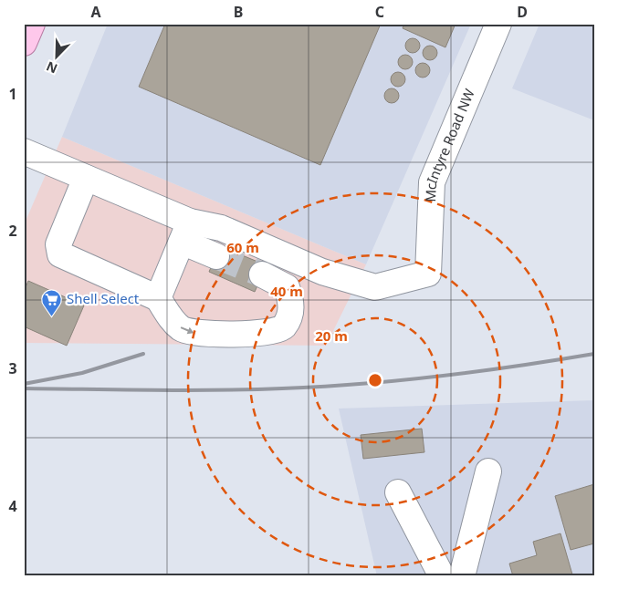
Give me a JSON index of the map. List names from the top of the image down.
{
  "streets": {
    "street": ["McIntyre Road NW"]
  },
  "places": {
    "supermarket": ["Shell Select"]
  },
  "north": "bottom left",
  "grid": {
    "columns": [
      "A",
      "B",
      "C",
      "D"
    ],
    "rows": [
      "1",
      "2",
      "3",
      "4"
    ]
  },
  "rings": ["60 m", "40 m", "20 m"]
}
